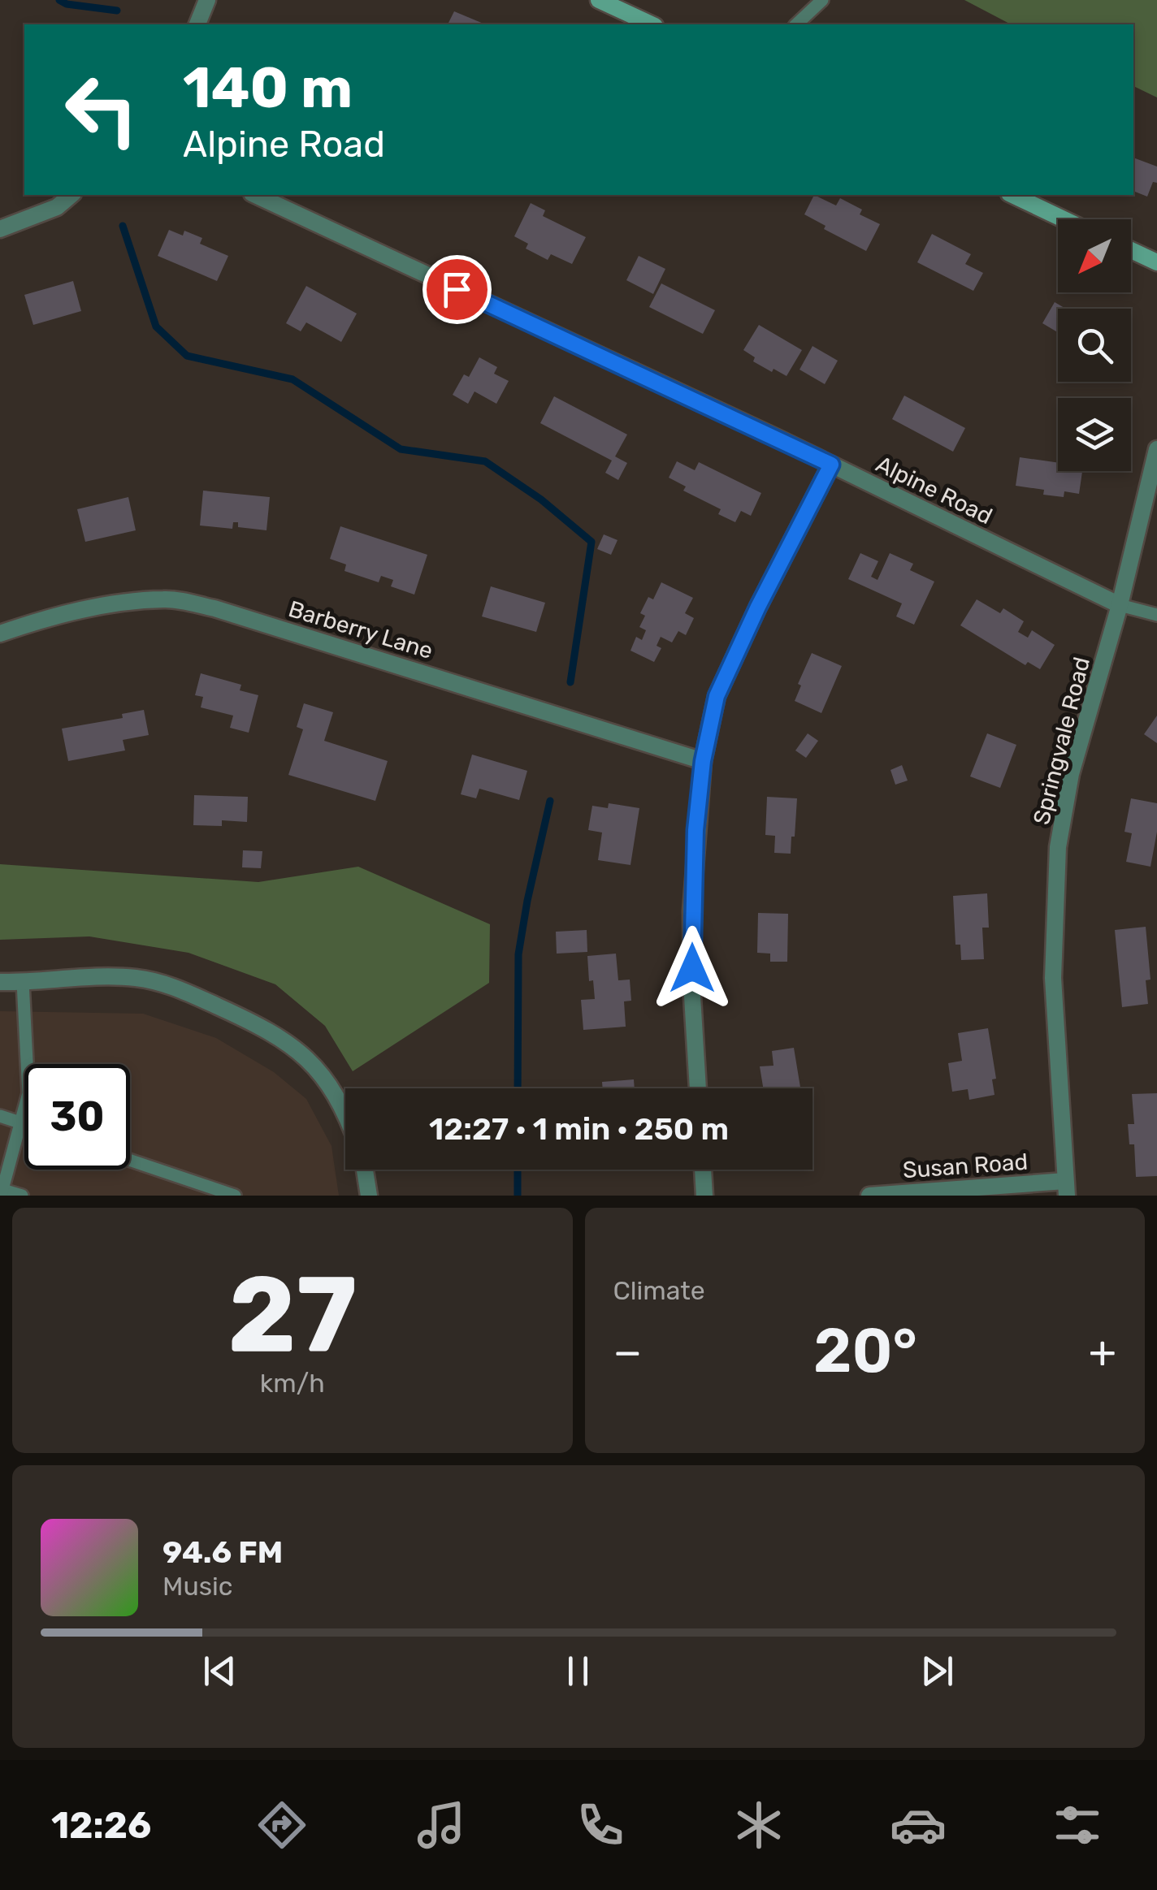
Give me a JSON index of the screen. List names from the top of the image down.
{
  "streets": {
    "street": [
      "Alpine Road",
      "Barberry Lane",
      "Springvale Road",
      "Susan Road"
    ]
  },
  "crossings": [
    ["Alpine Road", "Springvale Road"],
    ["Springvale Road", "Susan Road"]
  ],
  "north": "bottom left",
  "page": {
    "turn": ["140 m", "Alpine Road"],
    "limit": "30",
    "trip": "12:27 · 1 min · 250 m",
    "tile": [
      ["27", "km/h"],
      "Climate"
    ],
    "heat": ["−", "20°", "+"],
    "song": ["94.6 FM", "Music"],
    "tabs": "12:26"
  }
}
